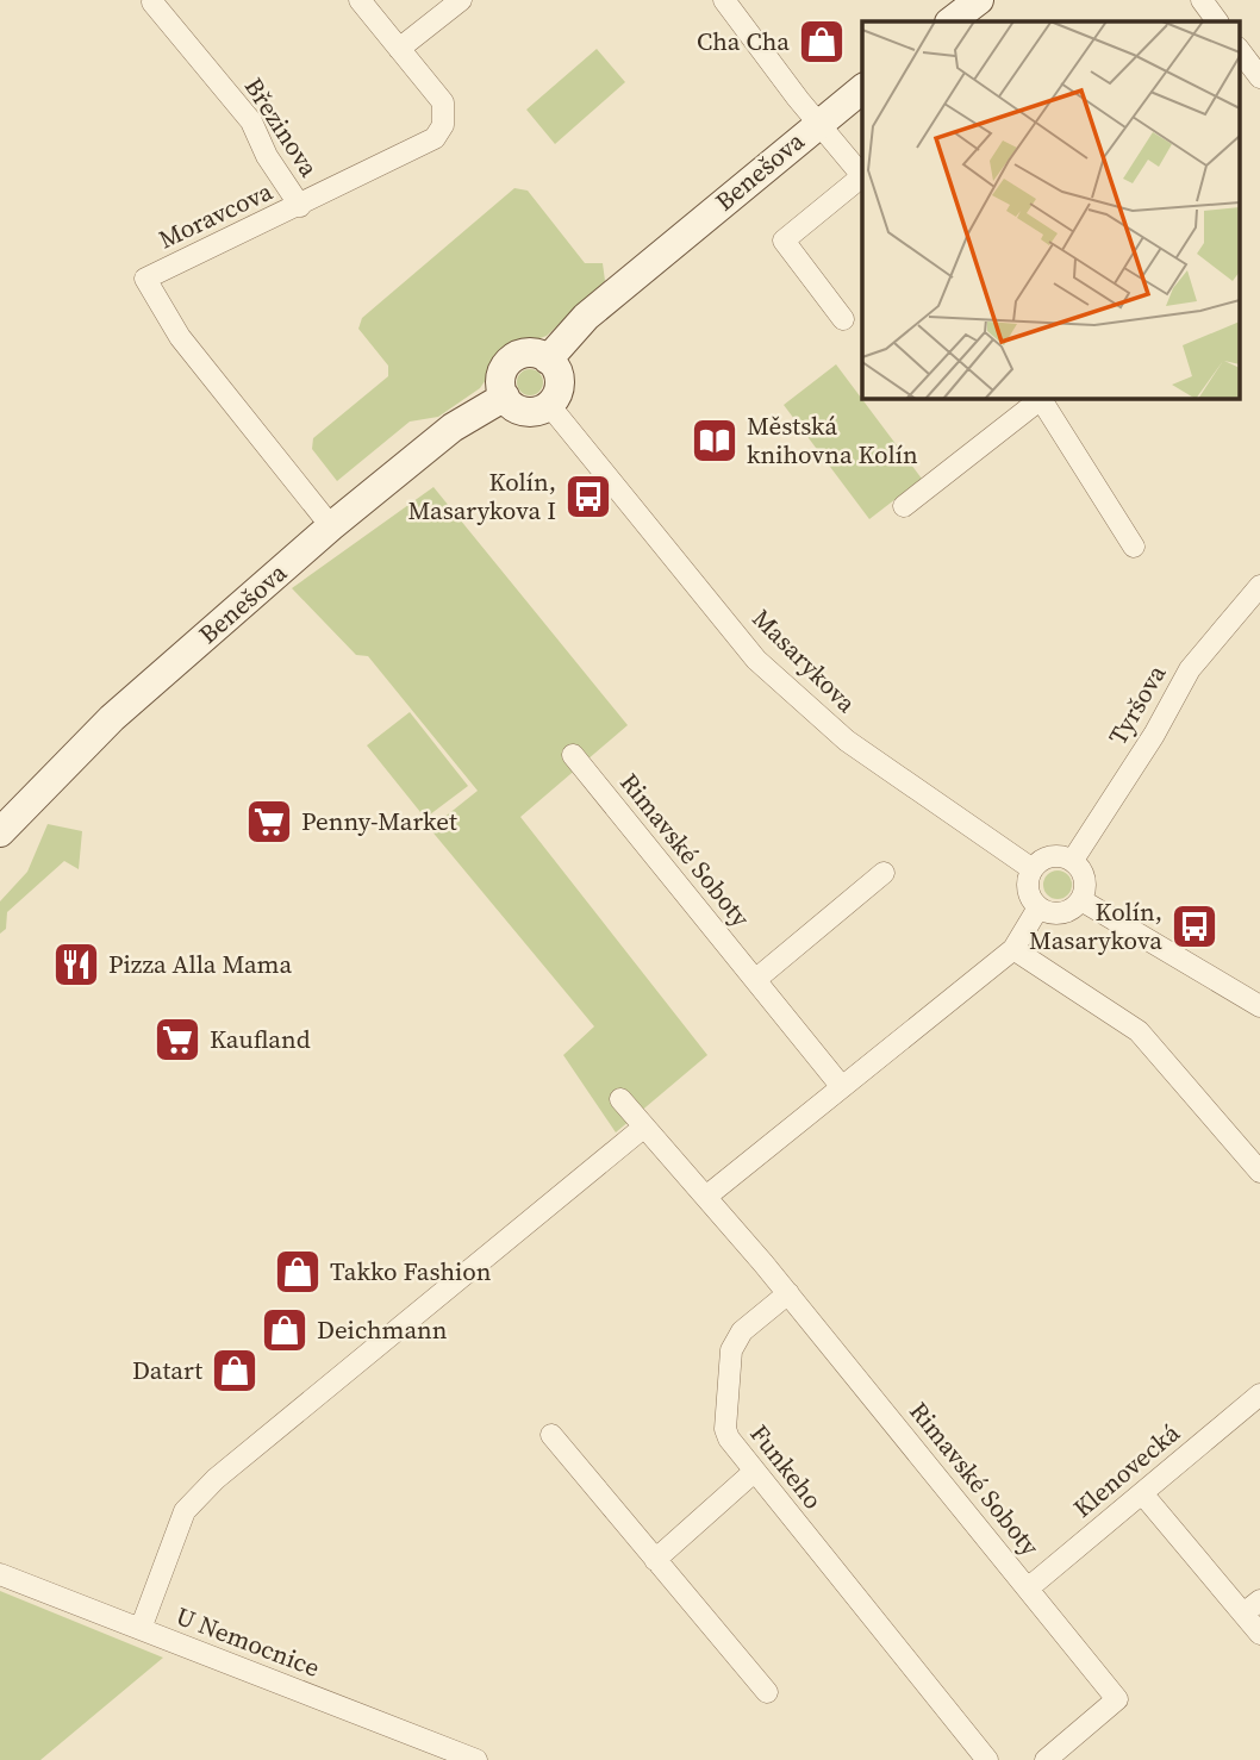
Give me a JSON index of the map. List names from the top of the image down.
{
  "streets": {
    "street": [
      "Březinova",
      "Benešova",
      "Moravcova",
      "Masarykova",
      "Tyršova",
      "Rimavské Soboty",
      "Funkeho",
      "Klenovecká",
      "U Nemocnice"
    ]
  },
  "crossings": [
    ["Březinova", "Moravcova"],
    ["Benešova", "Moravcova"],
    ["Benešova", "Masarykova"],
    ["Masarykova", "Tyršova"],
    ["Rimavské Soboty", "Funkeho"],
    ["Rimavské Soboty", "Klenovecká"]
  ],
  "places": {
    "shop": [
      "Cha Cha",
      "Takko Fashion",
      "Deichmann",
      "Datart"
    ],
    "library": ["Městská knihovna Kolín"],
    "bus stop": ["Kolín, Masarykova I", "Kolín, Masarykova"],
    "supermarket": ["Penny-Market", "Kaufland"],
    "restaurant": ["Pizza Alla Mama"]
  }
}
